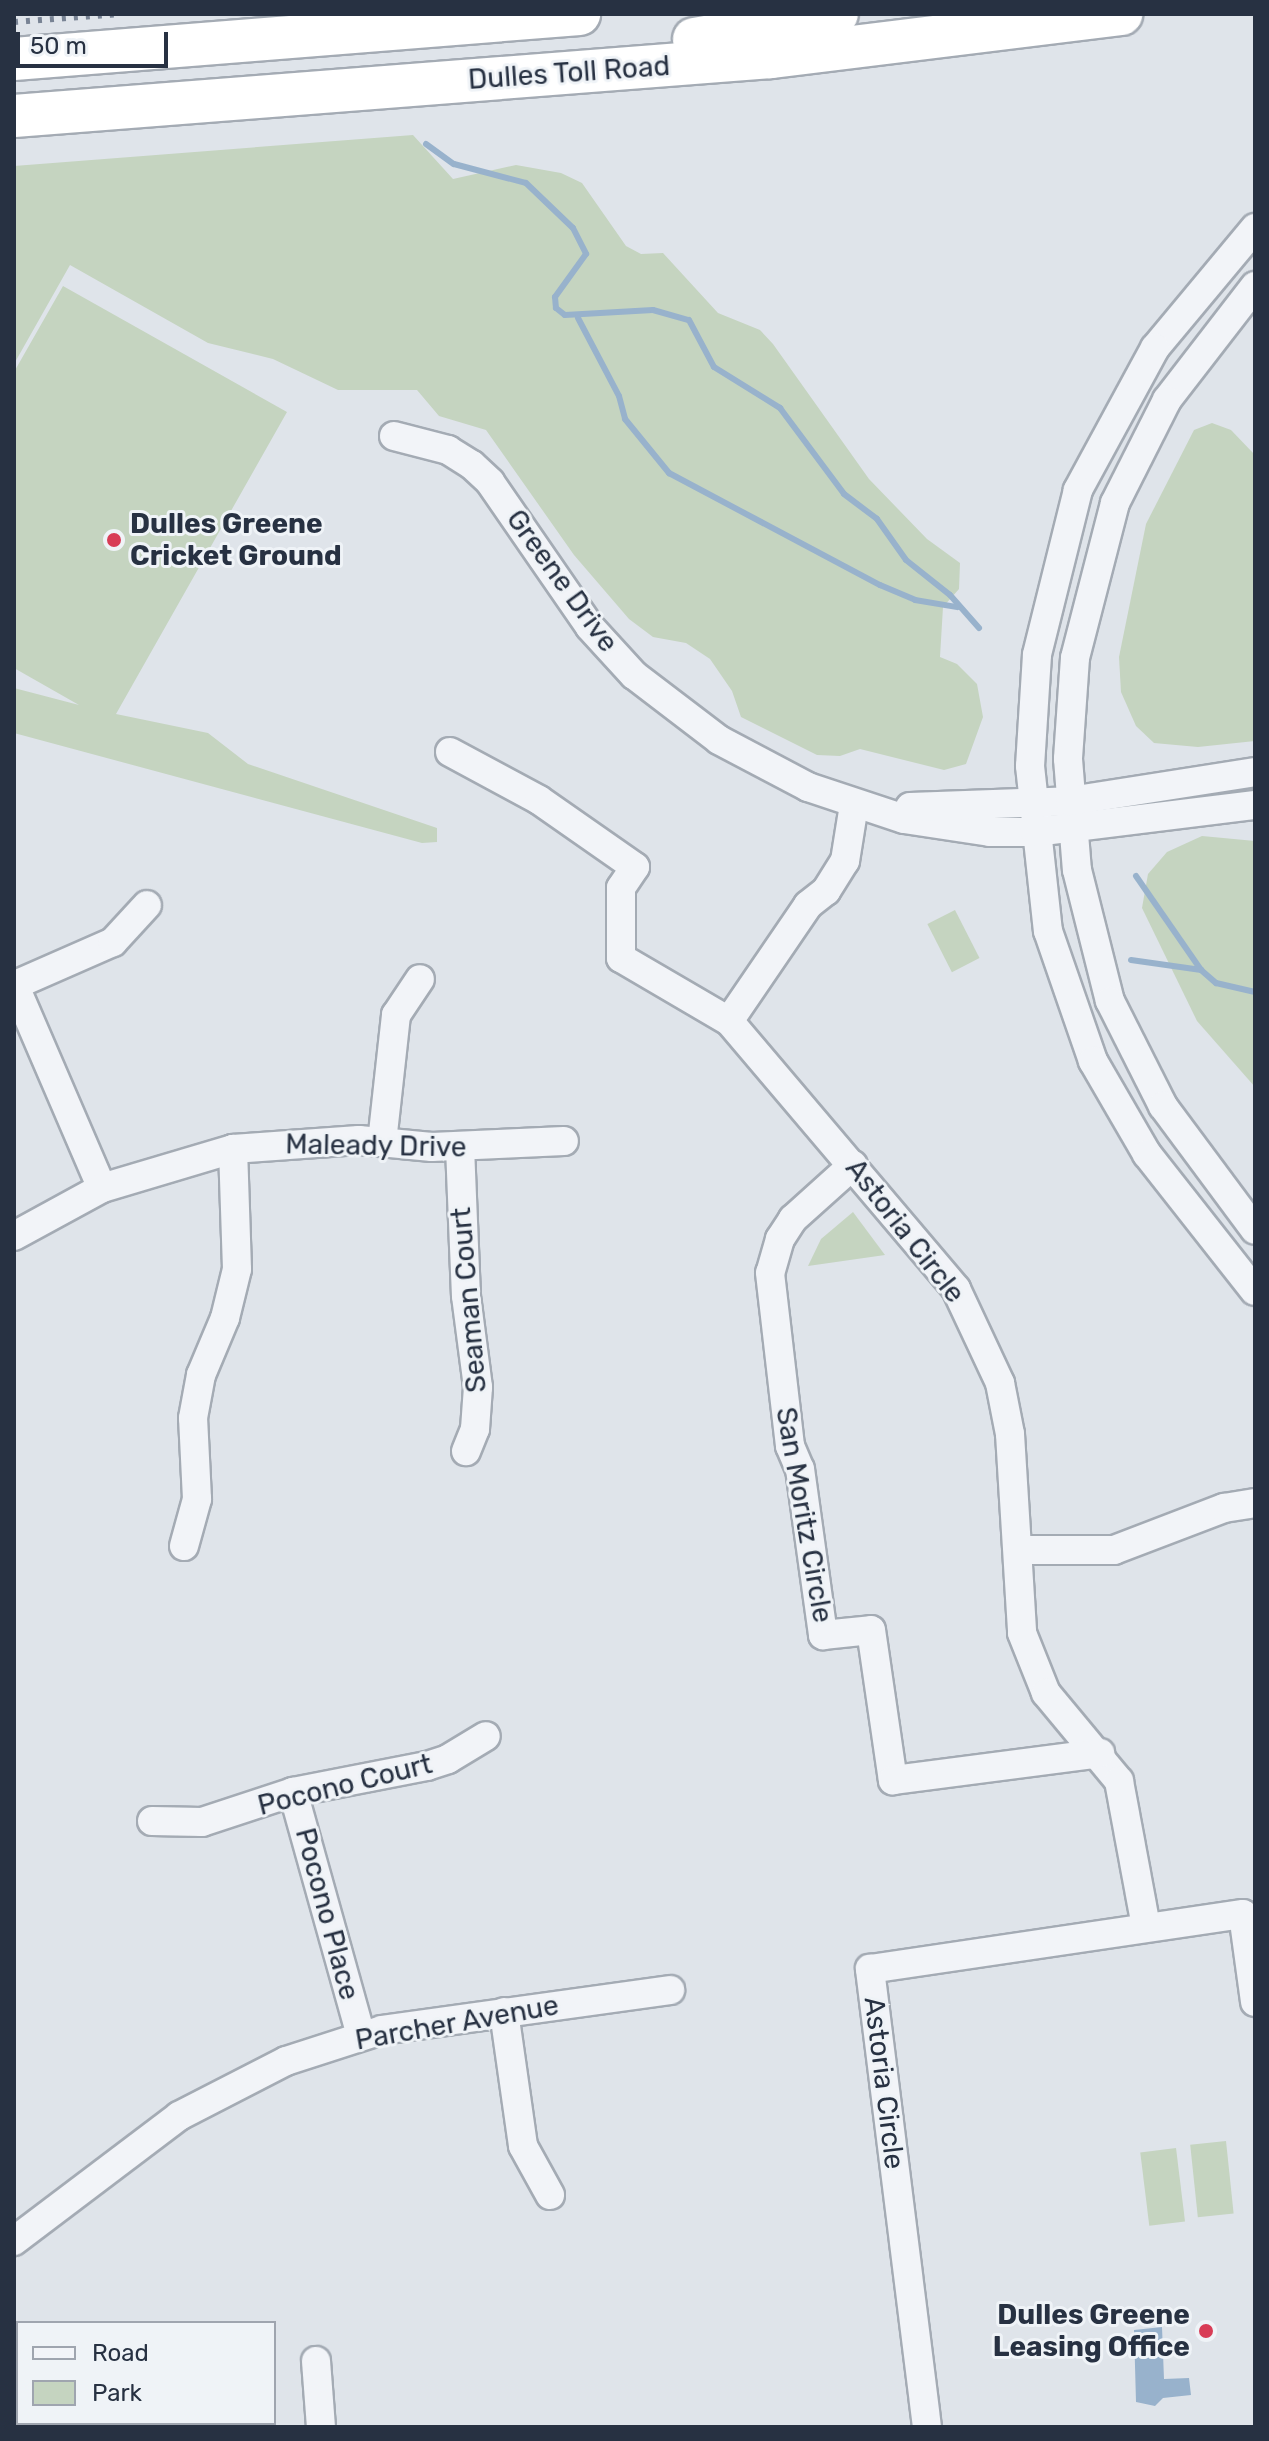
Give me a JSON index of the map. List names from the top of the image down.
{
  "streets": {
    "highway": ["Dulles Toll Road"],
    "street": [
      "Greene Drive",
      "Maleady Drive",
      "Astoria Circle",
      "Seaman Court",
      "San Moritz Circle",
      "Pocono Court",
      "Pocono Place",
      "Parcher Avenue"
    ]
  },
  "crossings": [
    ["Maleady Drive", "Seaman Court"],
    ["Astoria Circle", "San Moritz Circle"],
    ["Pocono Court", "Pocono Place"],
    ["Pocono Place", "Parcher Avenue"]
  ],
  "places": ["Dulles Greene Cricket Ground", "Dulles Greene Leasing Office"],
  "legend": ["Road", "Park"],
  "scale_bar": "50 m"
}
